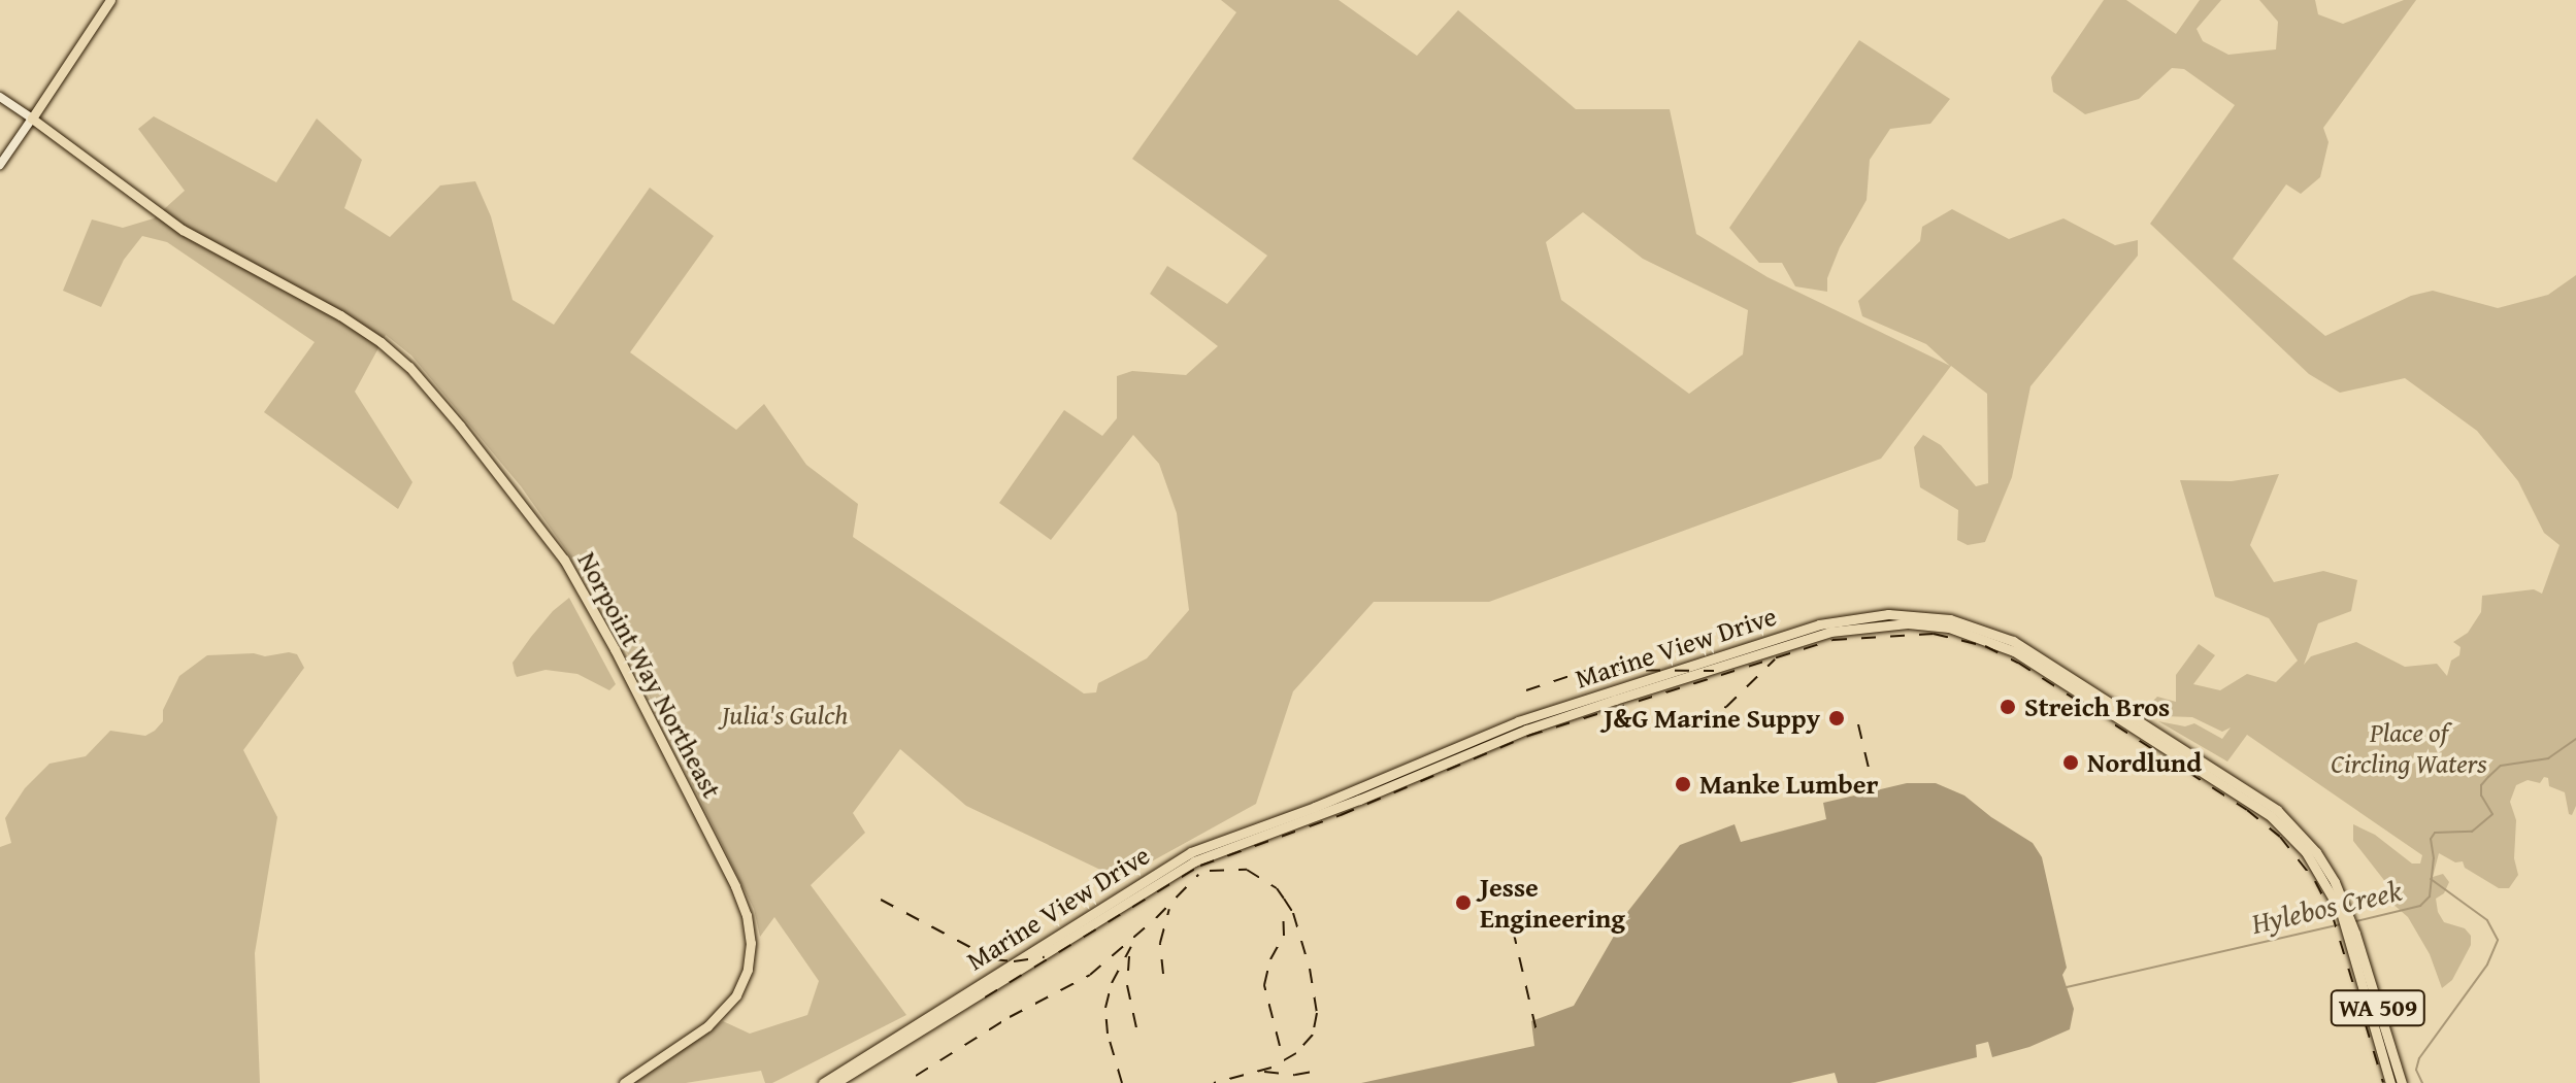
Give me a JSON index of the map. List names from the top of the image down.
{
  "streets": {
    "main road": ["Marine View Drive", "Norpoint Way Northeast", "WA 509"]
  },
  "water": ["Hylebos Creek"],
  "parks": ["Julia's Gulch", "Place of Circling Waters"],
  "places": [
    "Streich Bros",
    "J&G Marine Suppy",
    "Nordlund",
    "Manke Lumber",
    "Jesse Engineering"
  ]
}
